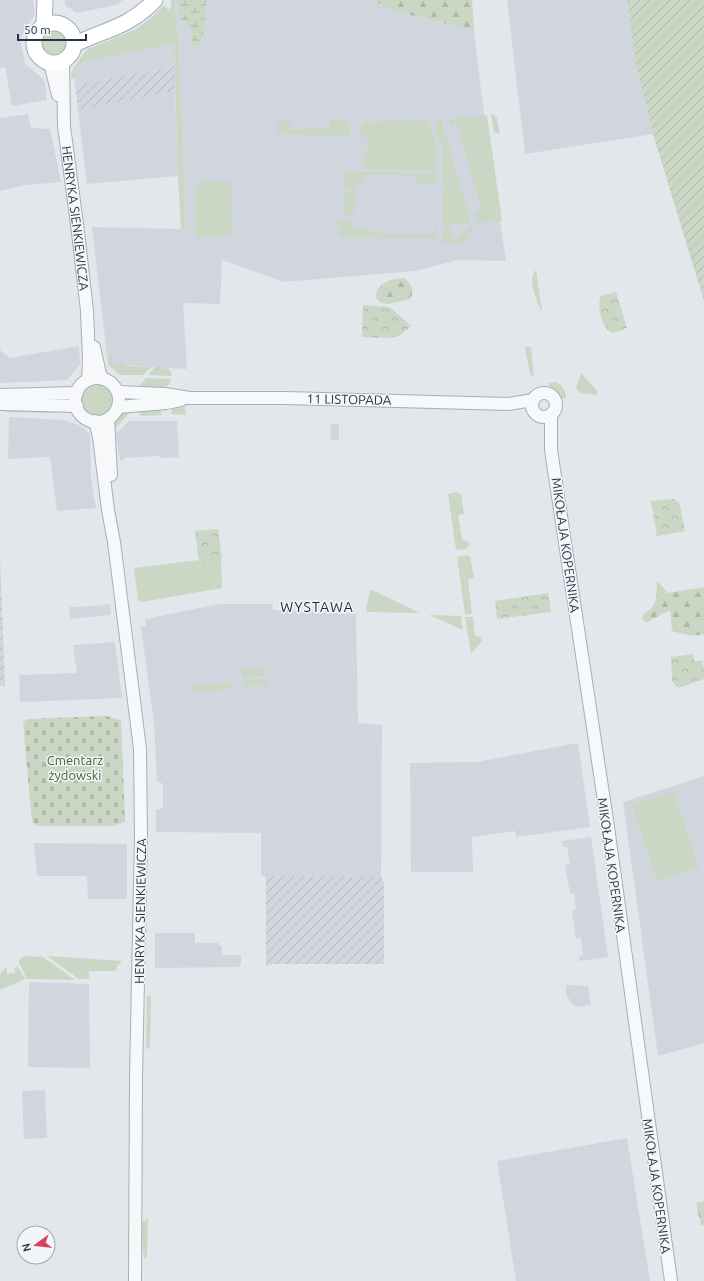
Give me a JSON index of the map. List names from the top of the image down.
{
  "streets": {
    "street": ["HENRYKA SIENKIEWICZA", "11 LISTOPADA", "MIKOŁAJA KOPERNIKA"]
  },
  "crossings": [
    ["HENRYKA SIENKIEWICZA", "11 LISTOPADA"],
    ["11 LISTOPADA", "MIKOŁAJA KOPERNIKA"]
  ],
  "districts": ["WYSTAWA"],
  "parks": ["Cmentarz żydowski"],
  "scale_bar": "50 m",
  "north": "left"
}
